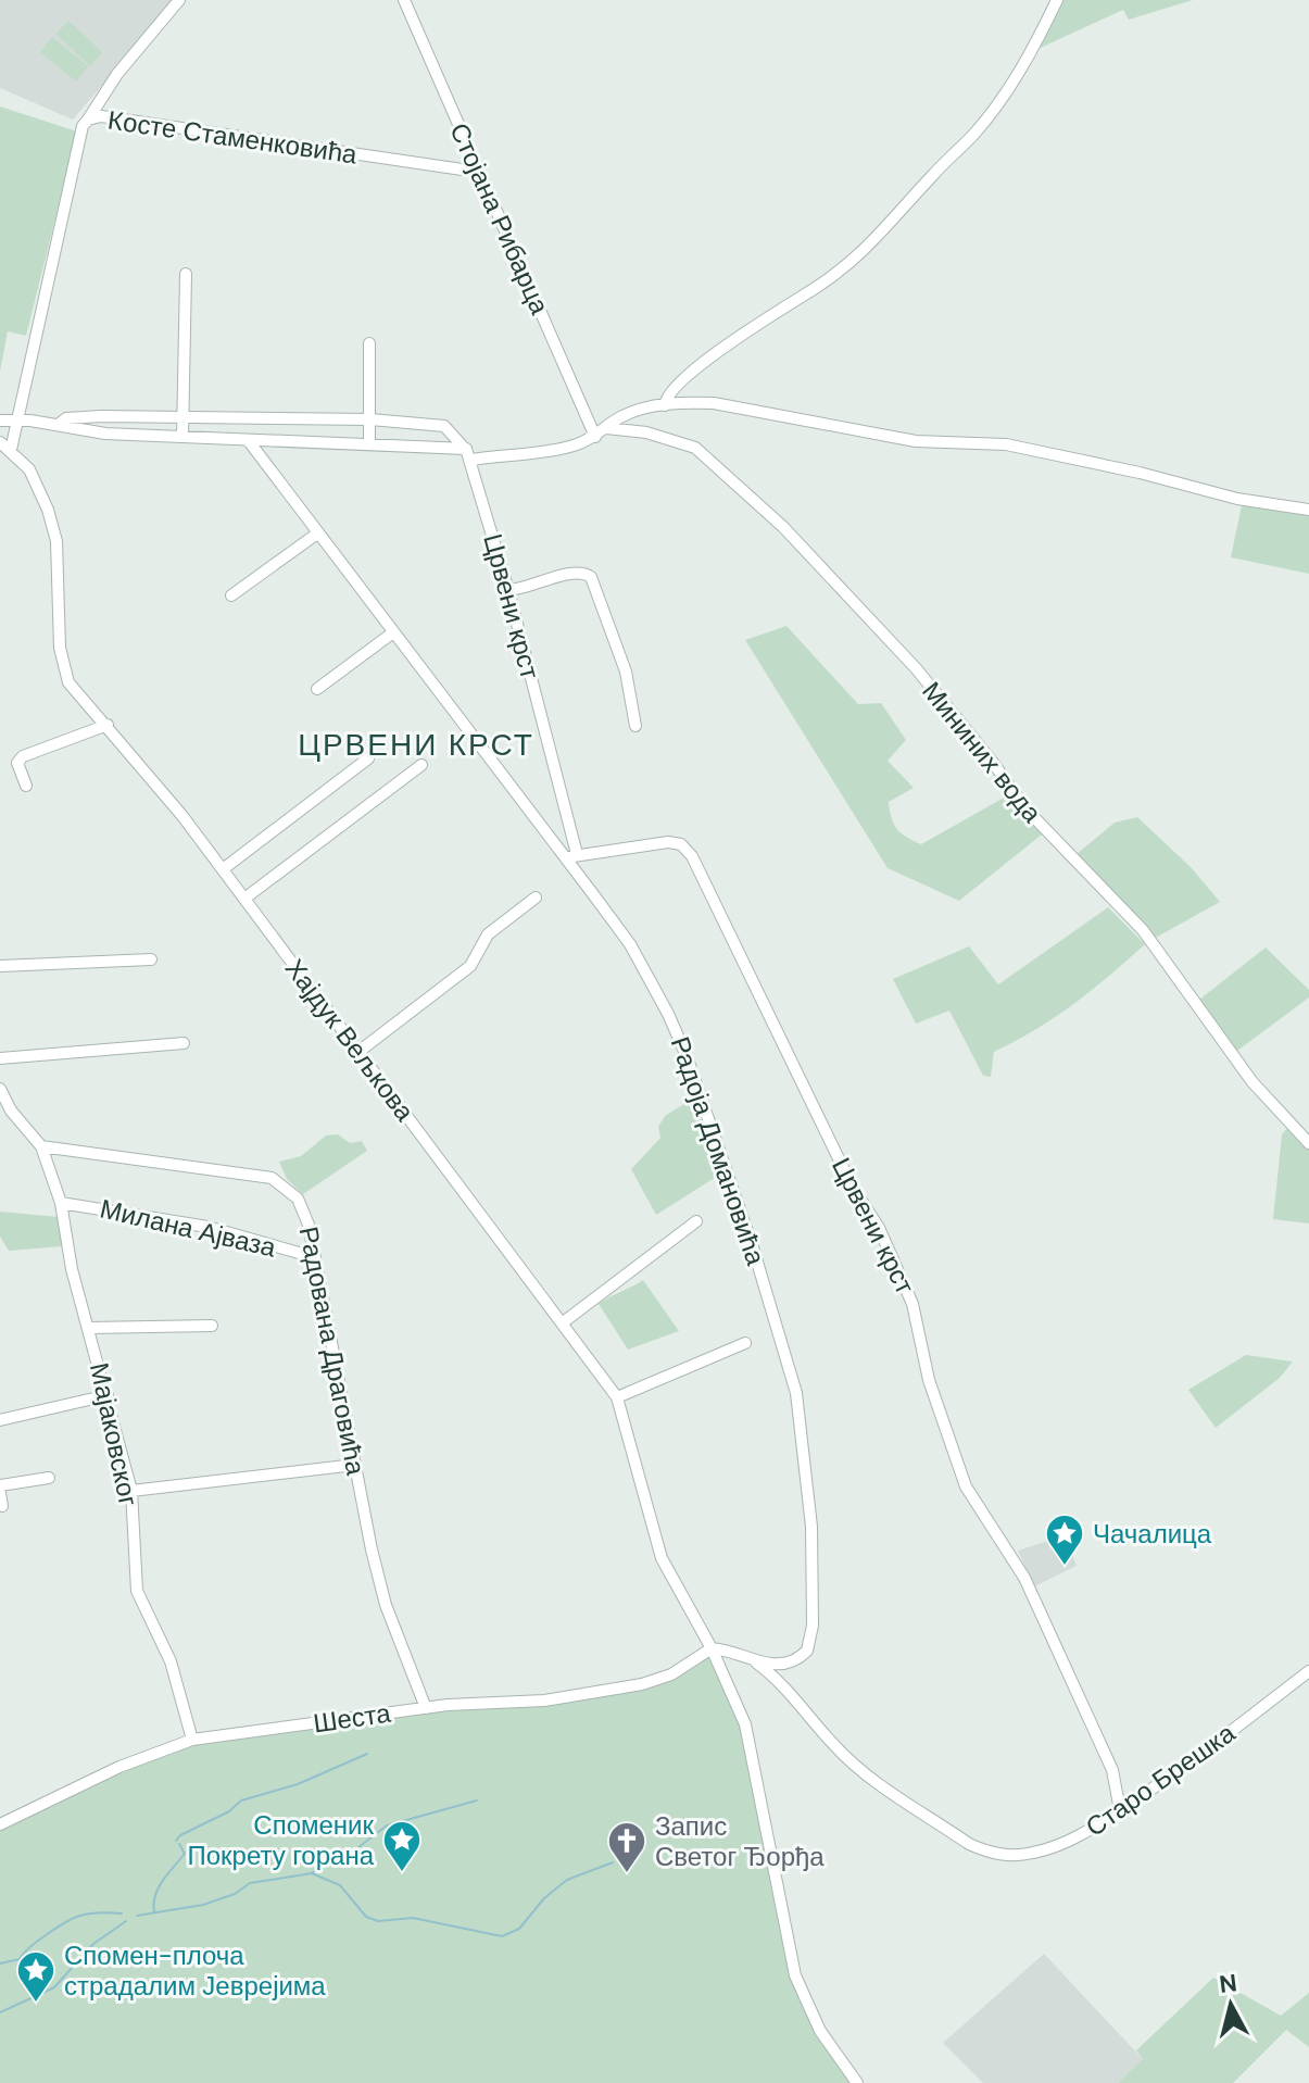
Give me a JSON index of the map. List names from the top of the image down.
{
  "streets": {
    "street": [
      "Косте Стаменковића",
      "Стојана Рибарца",
      "Црвени крст",
      "Мининих вода",
      "Хајдук Вељкова",
      "Радоја Домановића",
      "Милана Ајваза",
      "Радована Драговића",
      "Мајаковског",
      "Шеста",
      "Старо Брешка"
    ]
  },
  "crossings": [
    ["Косте Стаменковића", "Стојана Рибарца"],
    ["Косте Стаменковића", "Хајдук Вељкова"],
    ["Црвени крст", "Радоја Домановића"],
    ["Црвени крст", "Старо Брешка"],
    ["Хајдук Вељкова", "Радоја Домановића"],
    ["Хајдук Вељкова", "Шеста"],
    ["Радоја Домановића", "Шеста"],
    ["Радоја Домановића", "Старо Брешка"],
    ["Милана Ајваза", "Радована Драговића"],
    ["Милана Ајваза", "Мајаковског"],
    ["Радована Драговића", "Мајаковског"],
    ["Радована Драговића", "Шеста"],
    ["Мајаковског", "Шеста"]
  ],
  "districts": ["ЦРВЕНИ КРСТ"],
  "places": {
    "place": ["Чачалица", "Споменик Покрету горана", "Спомен-плоча страдалим Јеврејима"],
    "church": ["Запис Светог Ђорђа"]
  },
  "north": "top"
}
